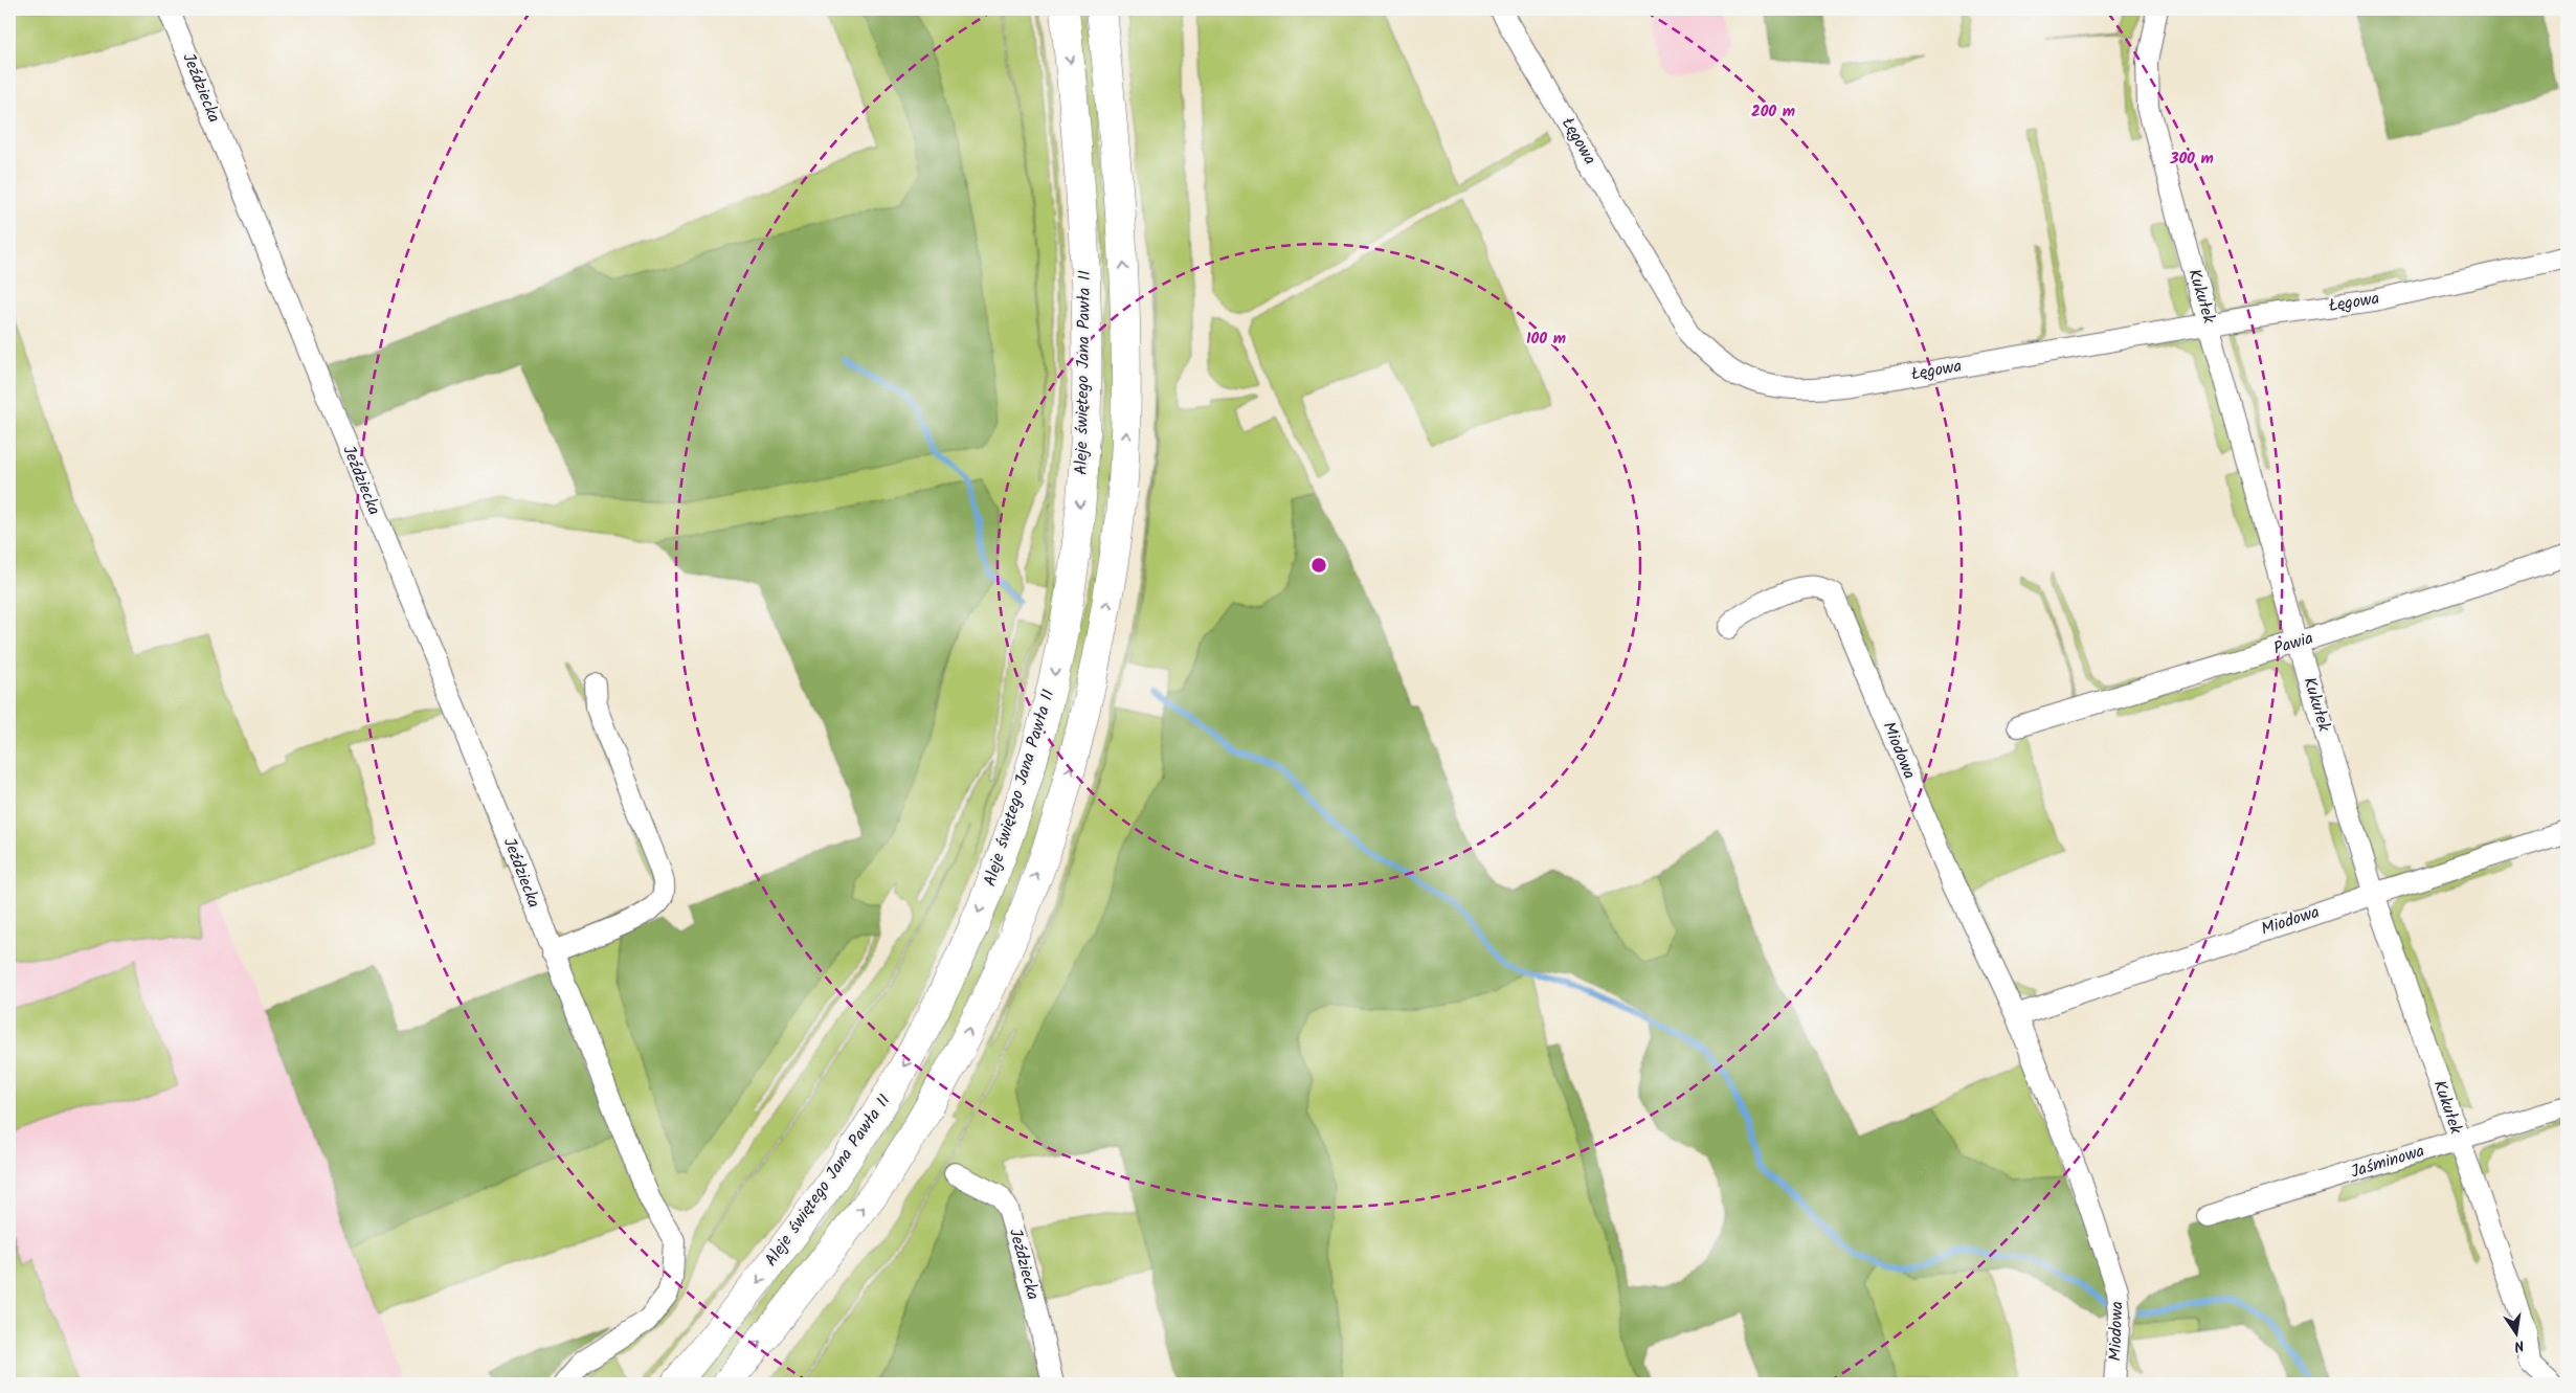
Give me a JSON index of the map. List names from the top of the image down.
{
  "streets": {
    "highway": ["Aleje świętego Jana Pawła II"],
    "street": [
      "Jeździecka",
      "Łęgowa",
      "Kukułek",
      "Pawia",
      "Miodowa",
      "Jaśminowa"
    ]
  },
  "crossings": [
    ["Łęgowa", "Kukułek"],
    ["Kukułek", "Pawia"],
    ["Kukułek", "Miodowa"],
    ["Kukułek", "Jaśminowa"]
  ],
  "north": "bottom",
  "rings": ["200 m", "300 m", "100 m"]
}
